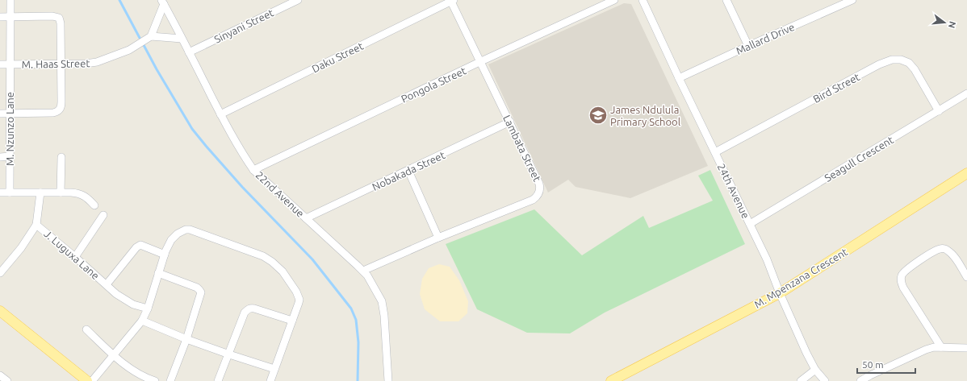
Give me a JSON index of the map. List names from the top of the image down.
{
  "streets": {
    "main road": ["M. Mpenzana Crescent"],
    "street": [
      "Sinyani Street",
      "Mallard Drive",
      "Daku Street",
      "M. Haas Street",
      "Pongola Street",
      "Bird Street",
      "M. Nzunzo Lane",
      "Lambata Street",
      "Seagull Crescent",
      "Nobakada Street",
      "24th Avenue",
      "22nd Avenue",
      "J. Luguxa Lane"
    ]
  },
  "crossings": [
    ["Sinyani Street", "22nd Avenue"],
    ["Mallard Drive", "24th Avenue"],
    ["Daku Street", "Lambata Street"],
    ["Daku Street", "22nd Avenue"],
    ["M. Haas Street", "M. Nzunzo Lane"],
    ["Pongola Street", "Lambata Street"],
    ["Pongola Street", "22nd Avenue"],
    ["Bird Street", "Seagull Crescent"],
    ["Bird Street", "24th Avenue"],
    ["Lambata Street", "Nobakada Street"],
    ["Lambata Street", "22nd Avenue"],
    ["Seagull Crescent", "24th Avenue"],
    ["Nobakada Street", "22nd Avenue"],
    ["24th Avenue", "M. Mpenzana Crescent"]
  ],
  "places": {
    "school or university": ["James Ndulula Primary School"]
  },
  "scale_bar": "50 m",
  "north": "right"
}
